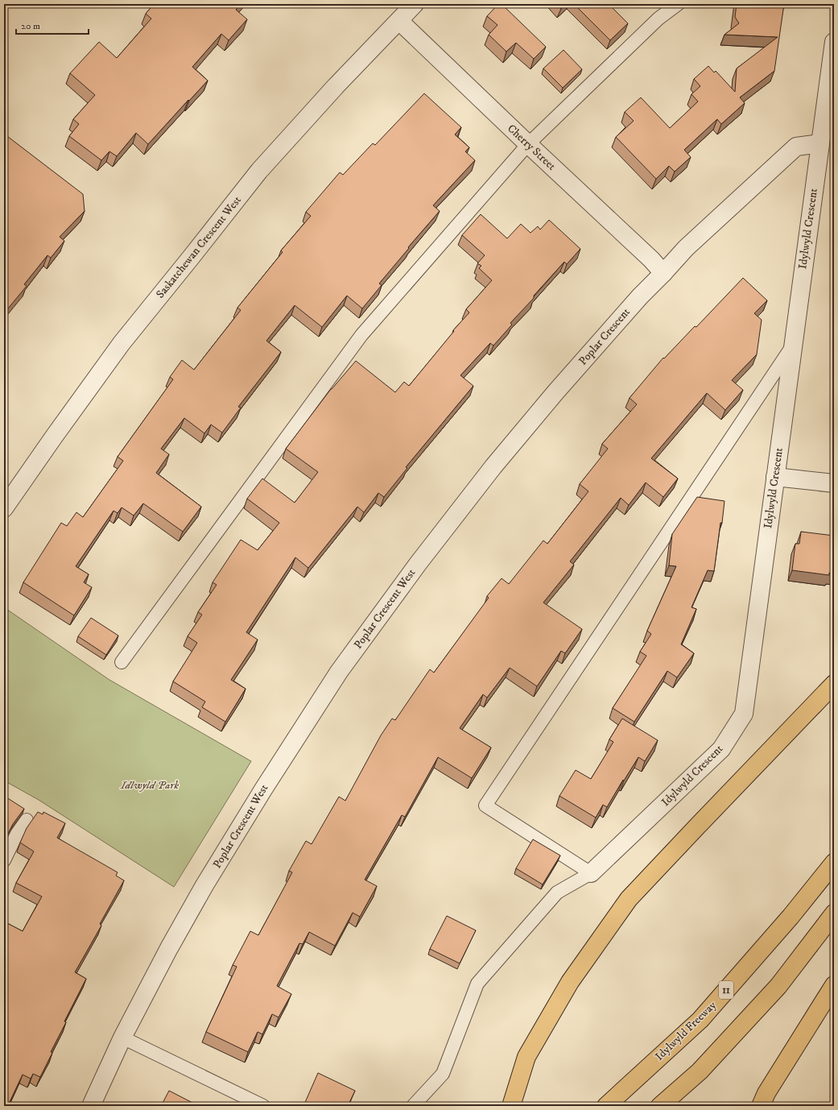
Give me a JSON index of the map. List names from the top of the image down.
{
  "streets": {
    "highway": ["11", "Idylwyld Freeway"],
    "street": [
      "Cherry Street",
      "Idylwyld Crescent",
      "Saskatchewan Crescent West",
      "Poplar Crescent",
      "Poplar Crescent West"
    ]
  },
  "crossings": [
    ["Cherry Street", "Saskatchewan Crescent West"],
    ["Cherry Street", "Poplar Crescent"],
    ["Idylwyld Crescent", "Poplar Crescent"],
    ["Poplar Crescent", "Poplar Crescent West"]
  ],
  "parks": ["Idlwyld Park"],
  "scale_bar": "20 m"
}
